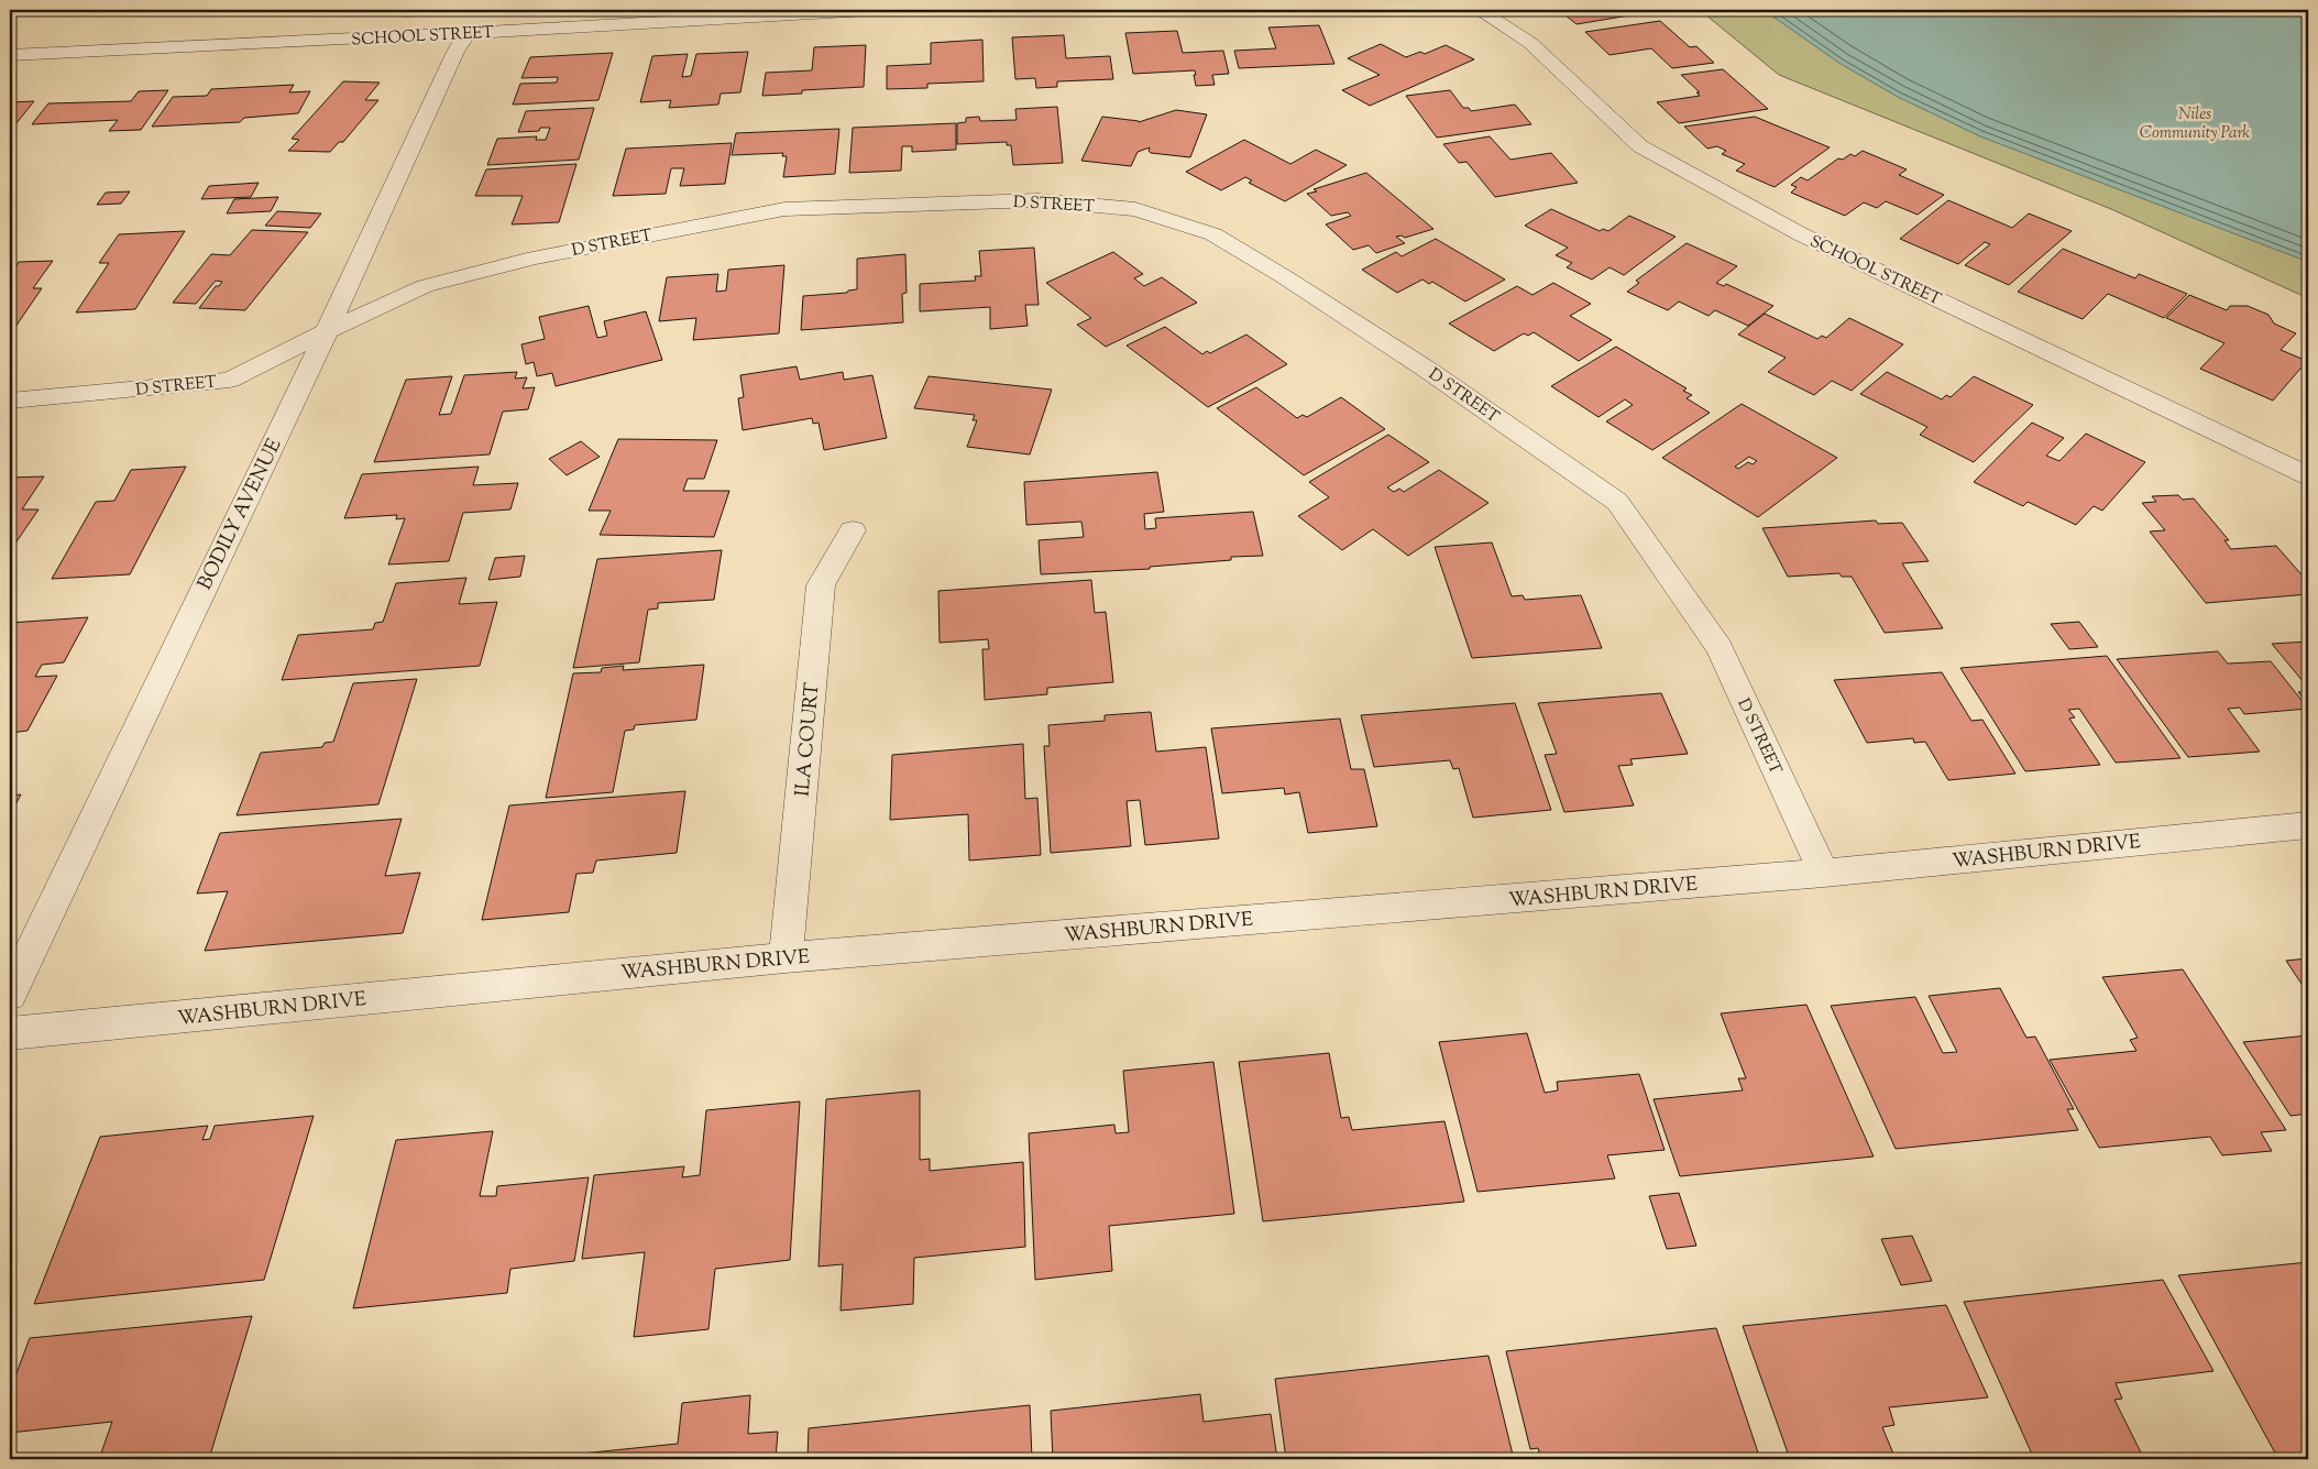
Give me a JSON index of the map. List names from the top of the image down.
{
  "streets": {
    "street": [
      "SCHOOL STREET",
      "D STREET",
      "BODILY AVENUE",
      "ILA COURT",
      "WASHBURN DRIVE"
    ]
  },
  "crossings": [
    ["SCHOOL STREET", "BODILY AVENUE"],
    ["D STREET", "BODILY AVENUE"],
    ["D STREET", "WASHBURN DRIVE"],
    ["ILA COURT", "WASHBURN DRIVE"]
  ],
  "parks": ["Niles Community Park"]
}
